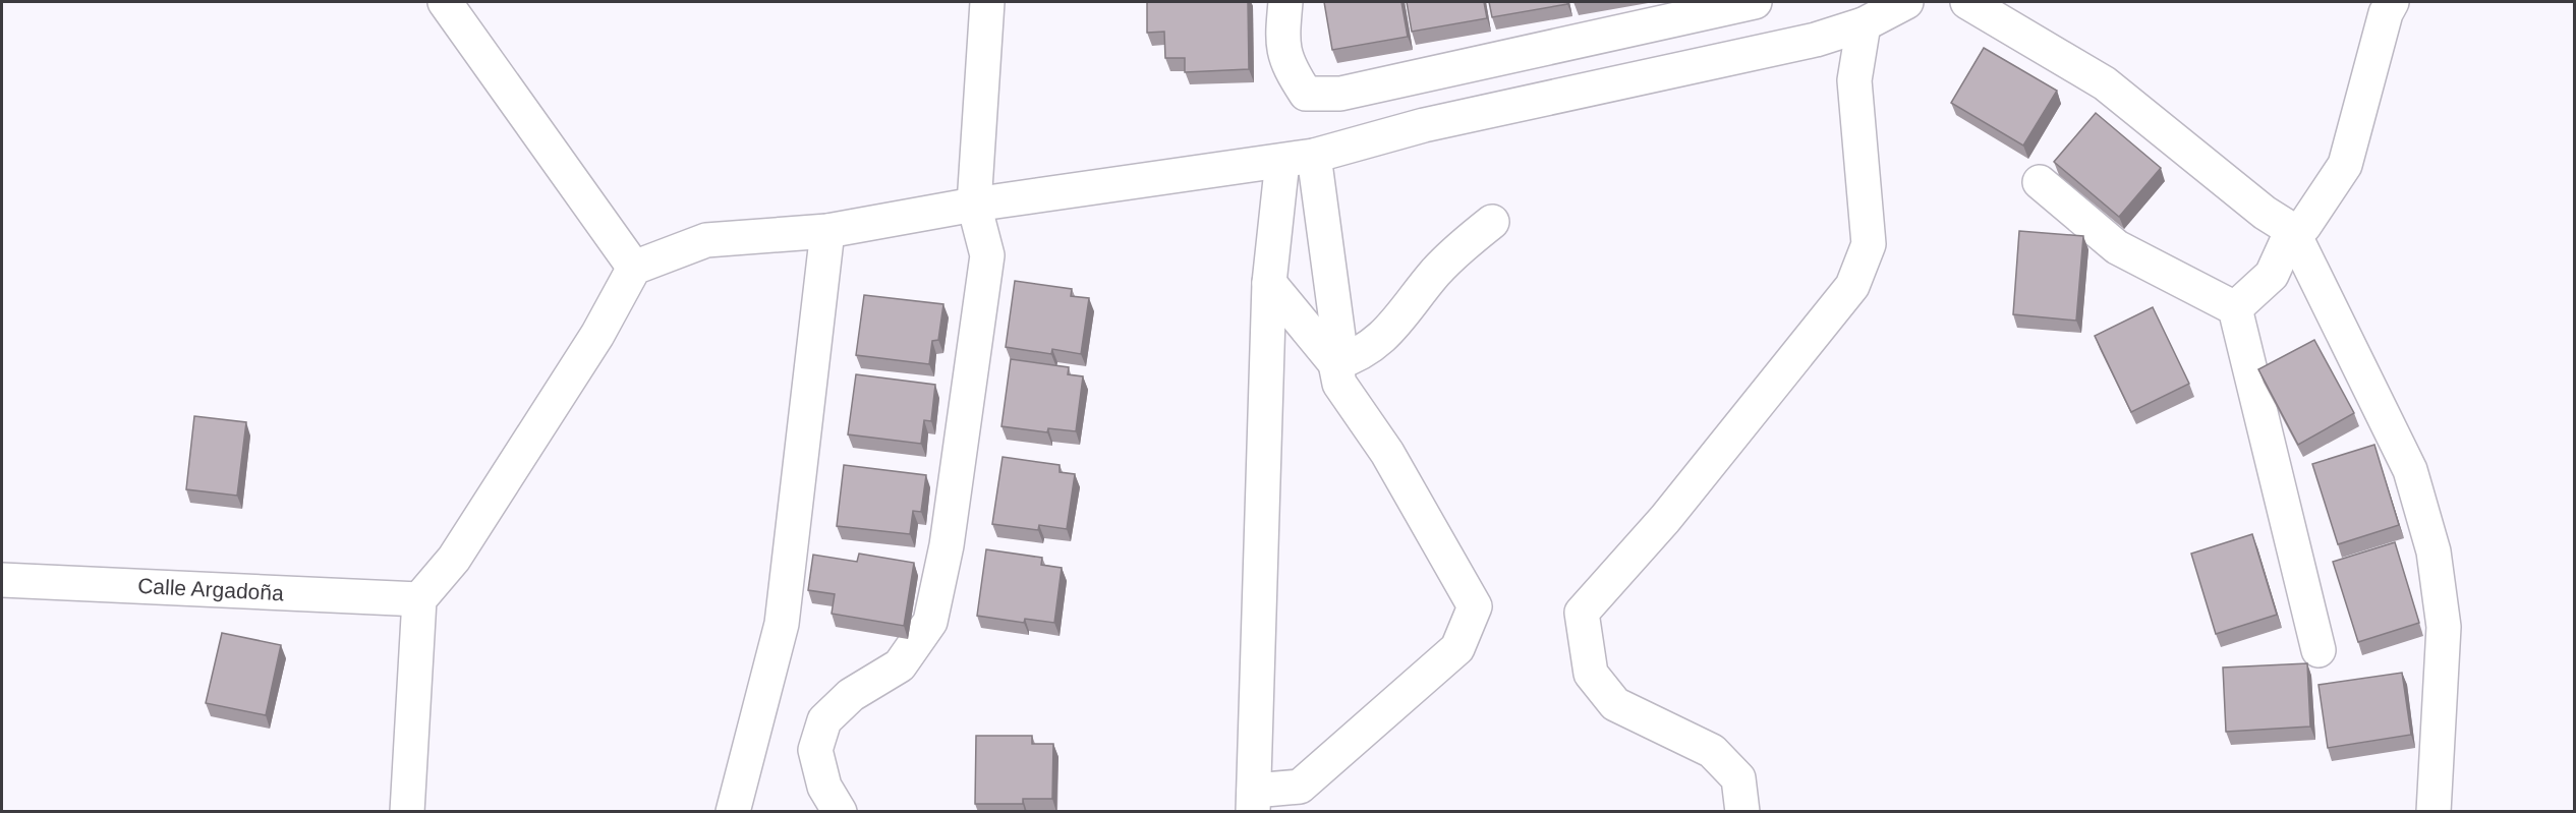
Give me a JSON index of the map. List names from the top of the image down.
{
  "streets": {
    "street": ["Calle Argadoña"]
  }
}
